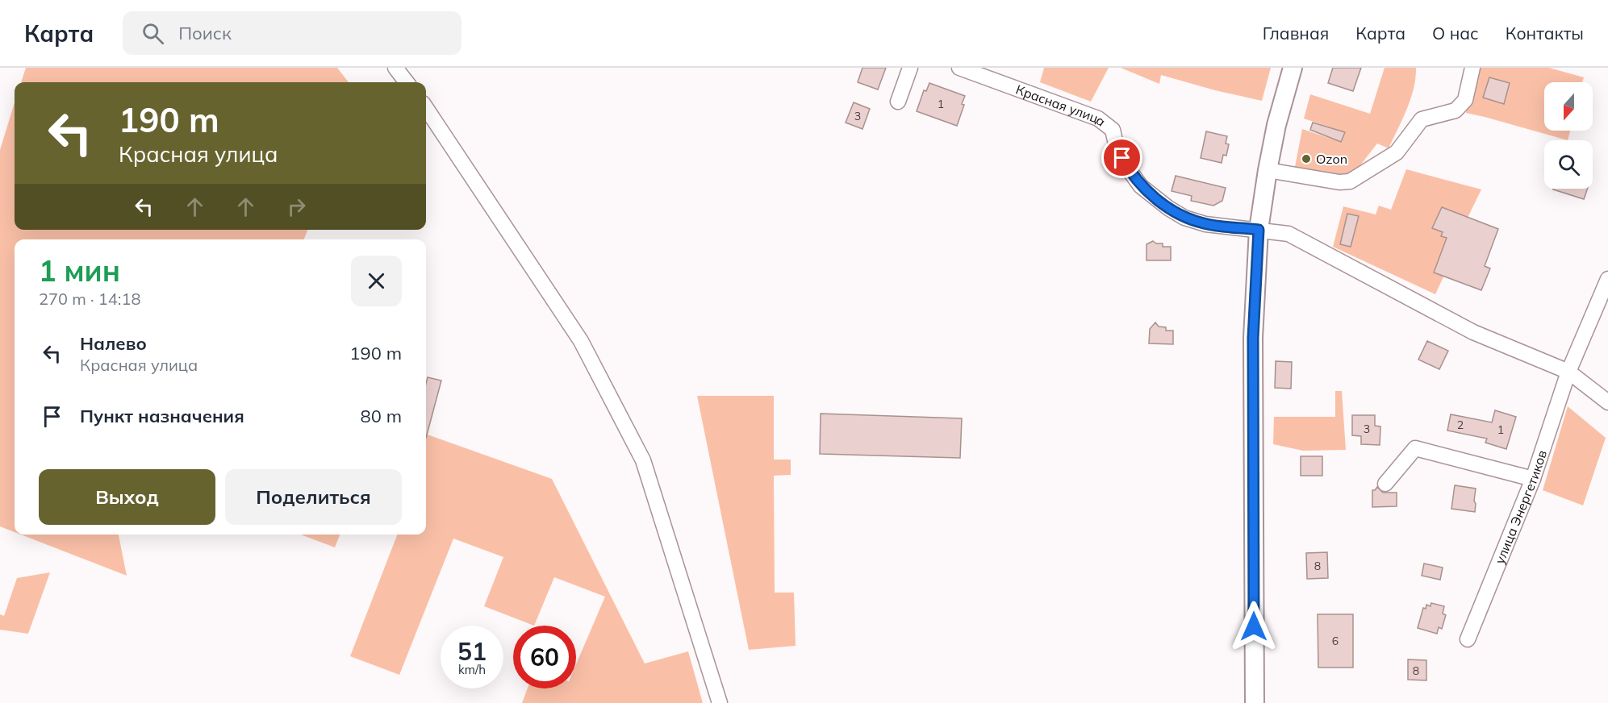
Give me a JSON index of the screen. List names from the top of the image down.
{
  "streets": {
    "street": ["Красная улица", "улица Энергетиков"]
  },
  "crossings": [
    ["Красная улица", "улица Энергетиков"]
  ],
  "places": ["Ozon"],
  "house_numbers": [
    "1",
    "3",
    "2",
    "3",
    "1",
    "8",
    "6",
    "8"
  ],
  "north": "bottom",
  "page": {
    "header": "Карта",
    "search": "Поиск",
    "nav": [
      "Главная",
      "Карта",
      "О нас",
      "Контакты"
    ],
    "turn": ["190 m", "Красная улица"],
    "heading": ["1 мин", "270 m · 14:18"],
    "list": [
      {
        "name": "Налево",
        "note": "Красная улица",
        "value": "190 m"
      },
      {
        "name": "Пункт назначения",
        "value": "80 m"
      }
    ],
    "buttons": ["Выход", "Поделиться"],
    "speed": "51 km/h",
    "limit": "60"
  }
}
